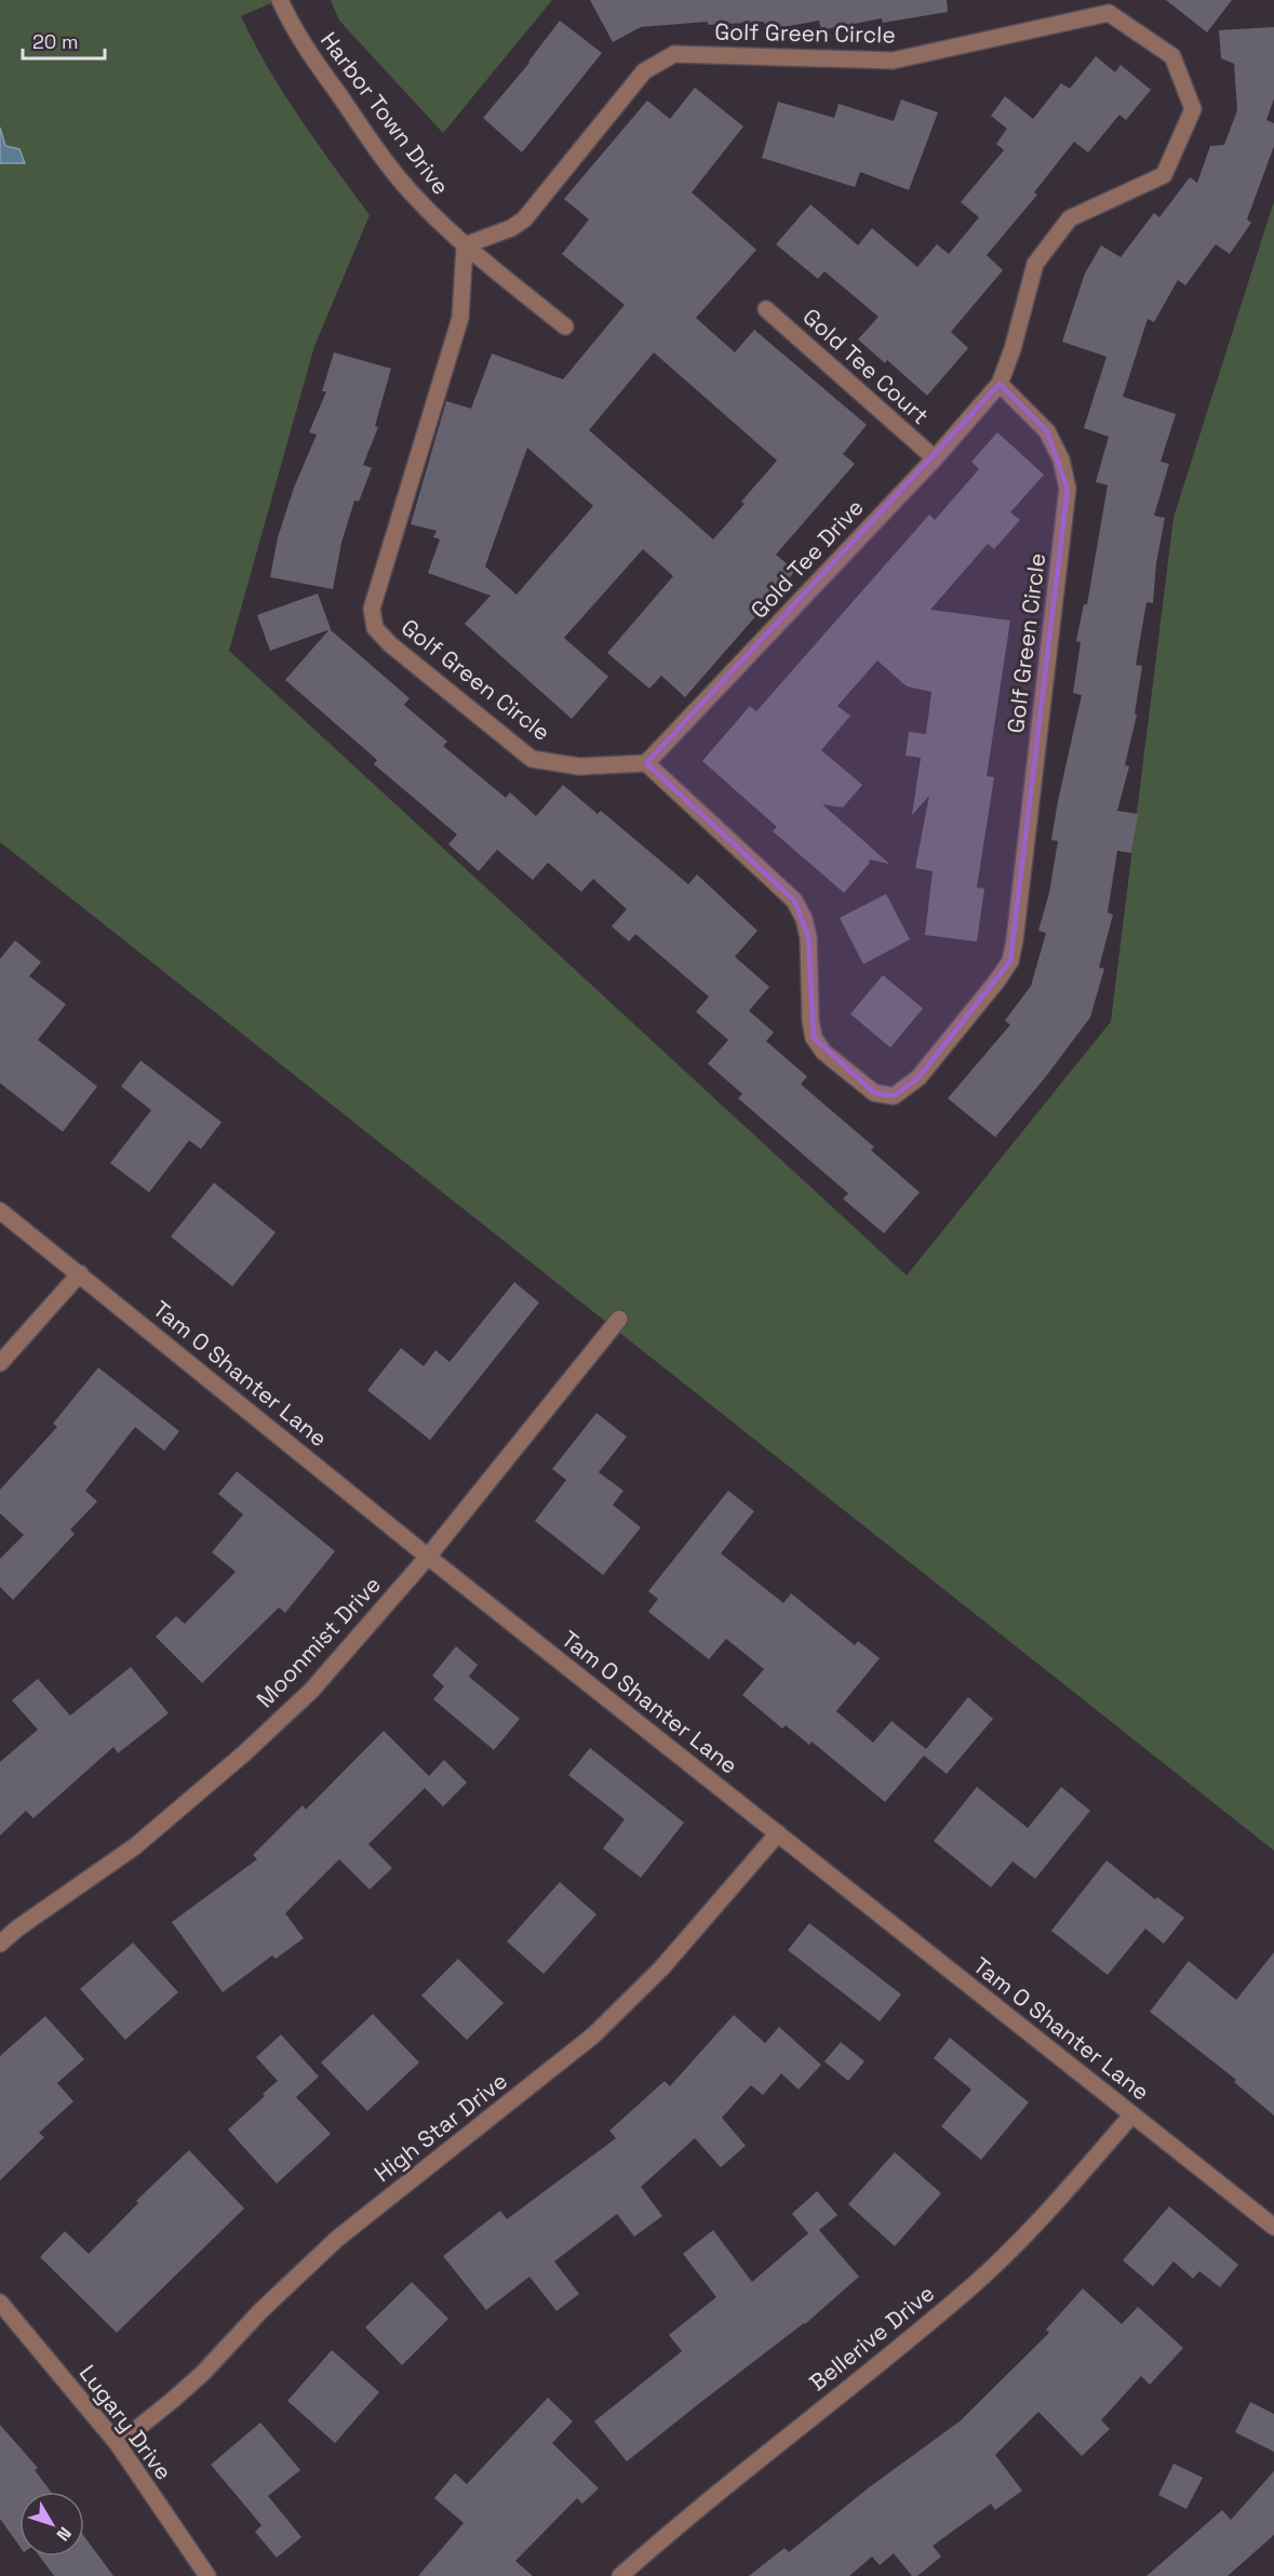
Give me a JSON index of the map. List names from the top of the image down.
{
  "streets": {
    "street": [
      "Golf Green Circle",
      "Harbor Town Drive",
      "Gold Tee Court",
      "Gold Tee Drive",
      "Tam O Shanter Lane",
      "Moonmist Drive",
      "High Star Drive",
      "Bellerive Drive",
      "Lugary Drive"
    ]
  },
  "crossings": [
    ["Golf Green Circle", "Harbor Town Drive"],
    ["Golf Green Circle", "Gold Tee Drive"],
    ["Gold Tee Court", "Gold Tee Drive"],
    ["Tam O Shanter Lane", "Moonmist Drive"],
    ["Tam O Shanter Lane", "High Star Drive"],
    ["Tam O Shanter Lane", "Bellerive Drive"],
    ["High Star Drive", "Lugary Drive"]
  ],
  "scale_bar": "20 m",
  "north": "bottom right"
}
